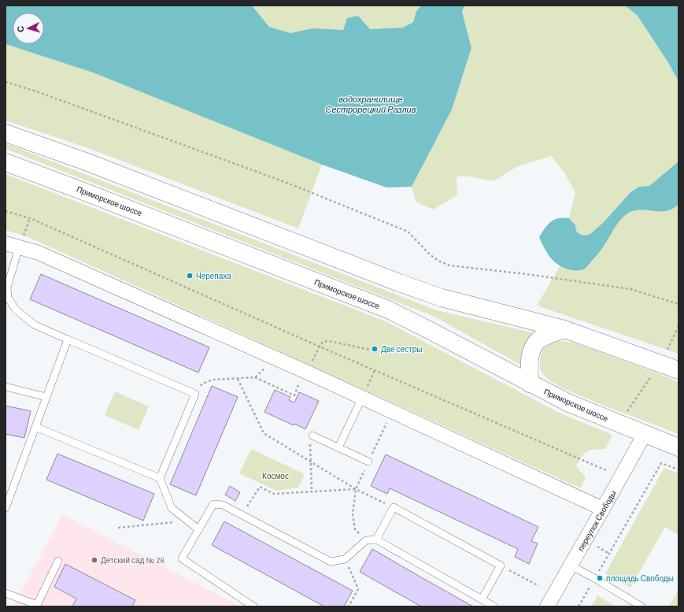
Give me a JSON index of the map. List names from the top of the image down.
{
  "streets": {
    "highway": ["Приморское шоссе"],
    "street": ["переулок Свободы"]
  },
  "crossings": [
    ["Приморское шоссе", "переулок Свободы"]
  ],
  "water": ["водохранилище Сестрорецкий Разлив"],
  "parks": ["Космос"],
  "places": [
    "Черепаха",
    "Две сестры",
    "Детский сад № 28",
    "площадь Свободы"
  ],
  "north": "left"
}
